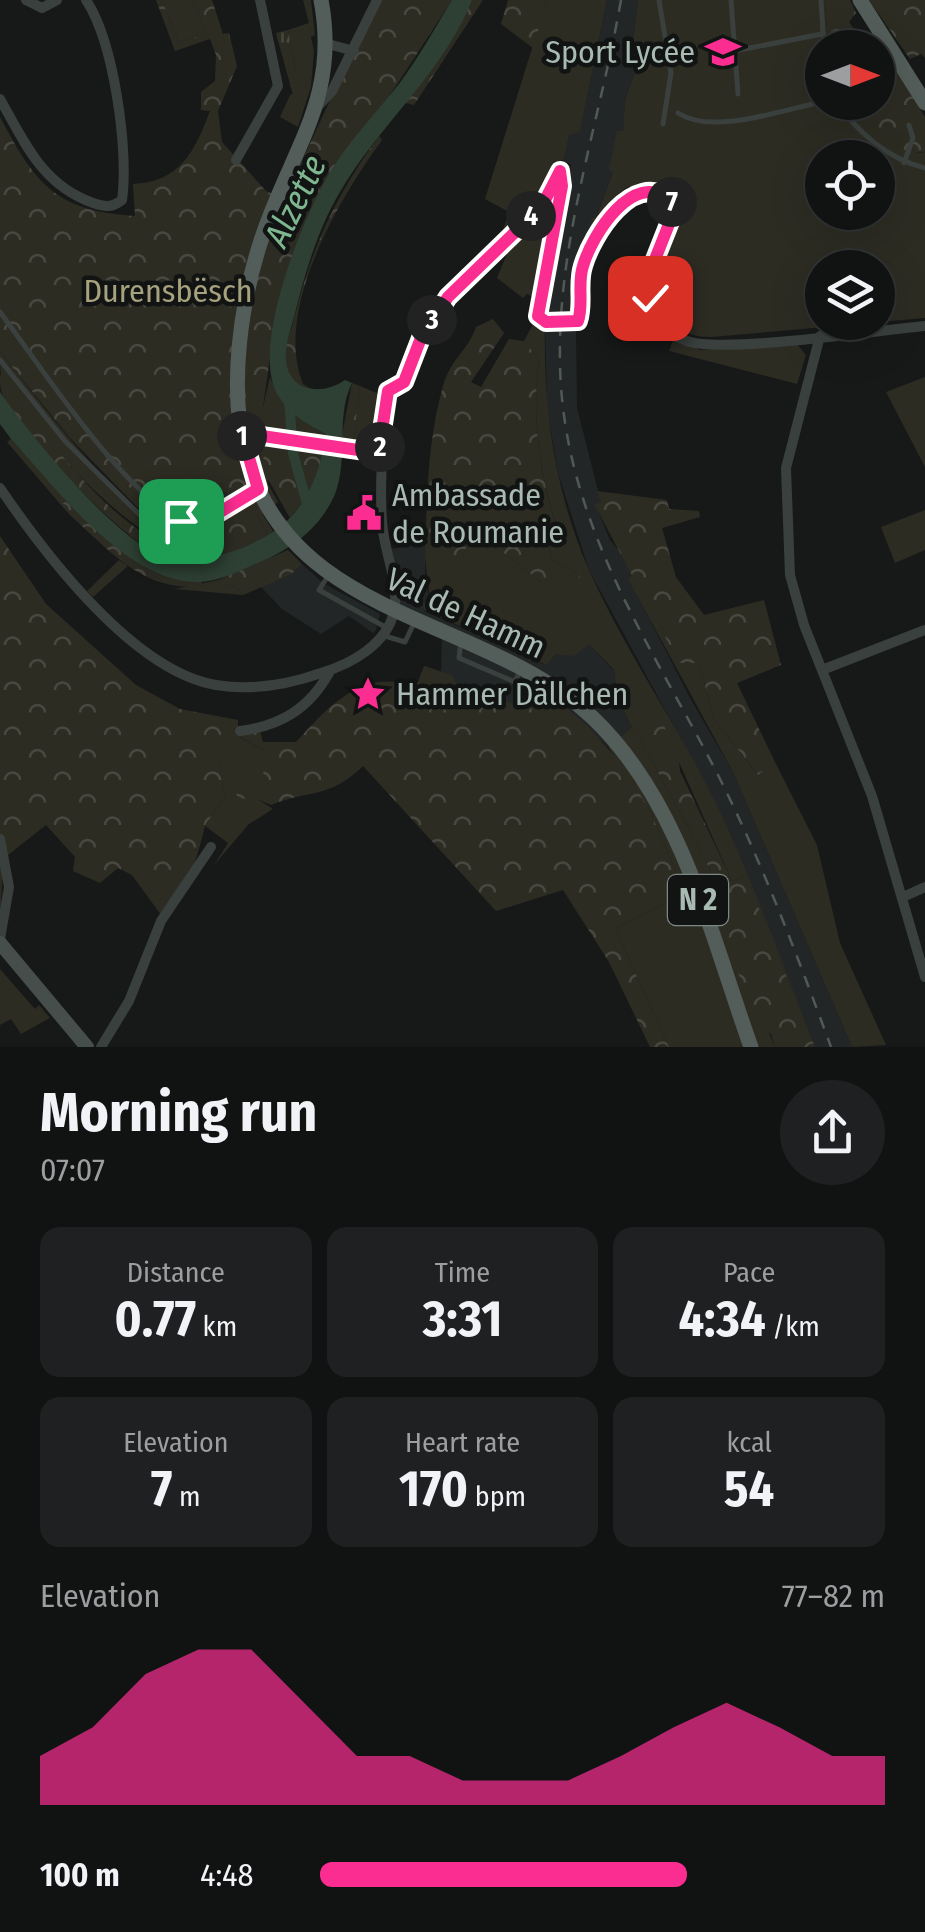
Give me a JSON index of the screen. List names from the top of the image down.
{
  "streets": {
    "main road": ["Val de Hamm", "N 2"]
  },
  "crossings": [
    ["Val de Hamm", "N 2"]
  ],
  "water": ["Alzette"],
  "parks": ["Durensbësch"],
  "places": {
    "school or university": ["Sport Lycée"],
    "public building": ["Ambassade de Roumanie"],
    "place": ["Hammer Dällchen"]
  },
  "north": "right",
  "page": {
    "pins": [
      "7",
      "4",
      "3",
      "1",
      "2"
    ],
    "heading": ["Morning run", "07:07"],
    "stats": [
      ["Distance", "0.77 km"],
      ["Time", "3:31"],
      ["Pace", "4:34 /km"],
      ["Elevation", "7 m"],
      ["Heart rate", "170 bpm"],
      ["kcal", "54"]
    ],
    "chart": ["Elevation", "77–82 m"],
    "list": [
      {
        "name": "100 m",
        "note": "4:48"
      }
    ]
  }
}
